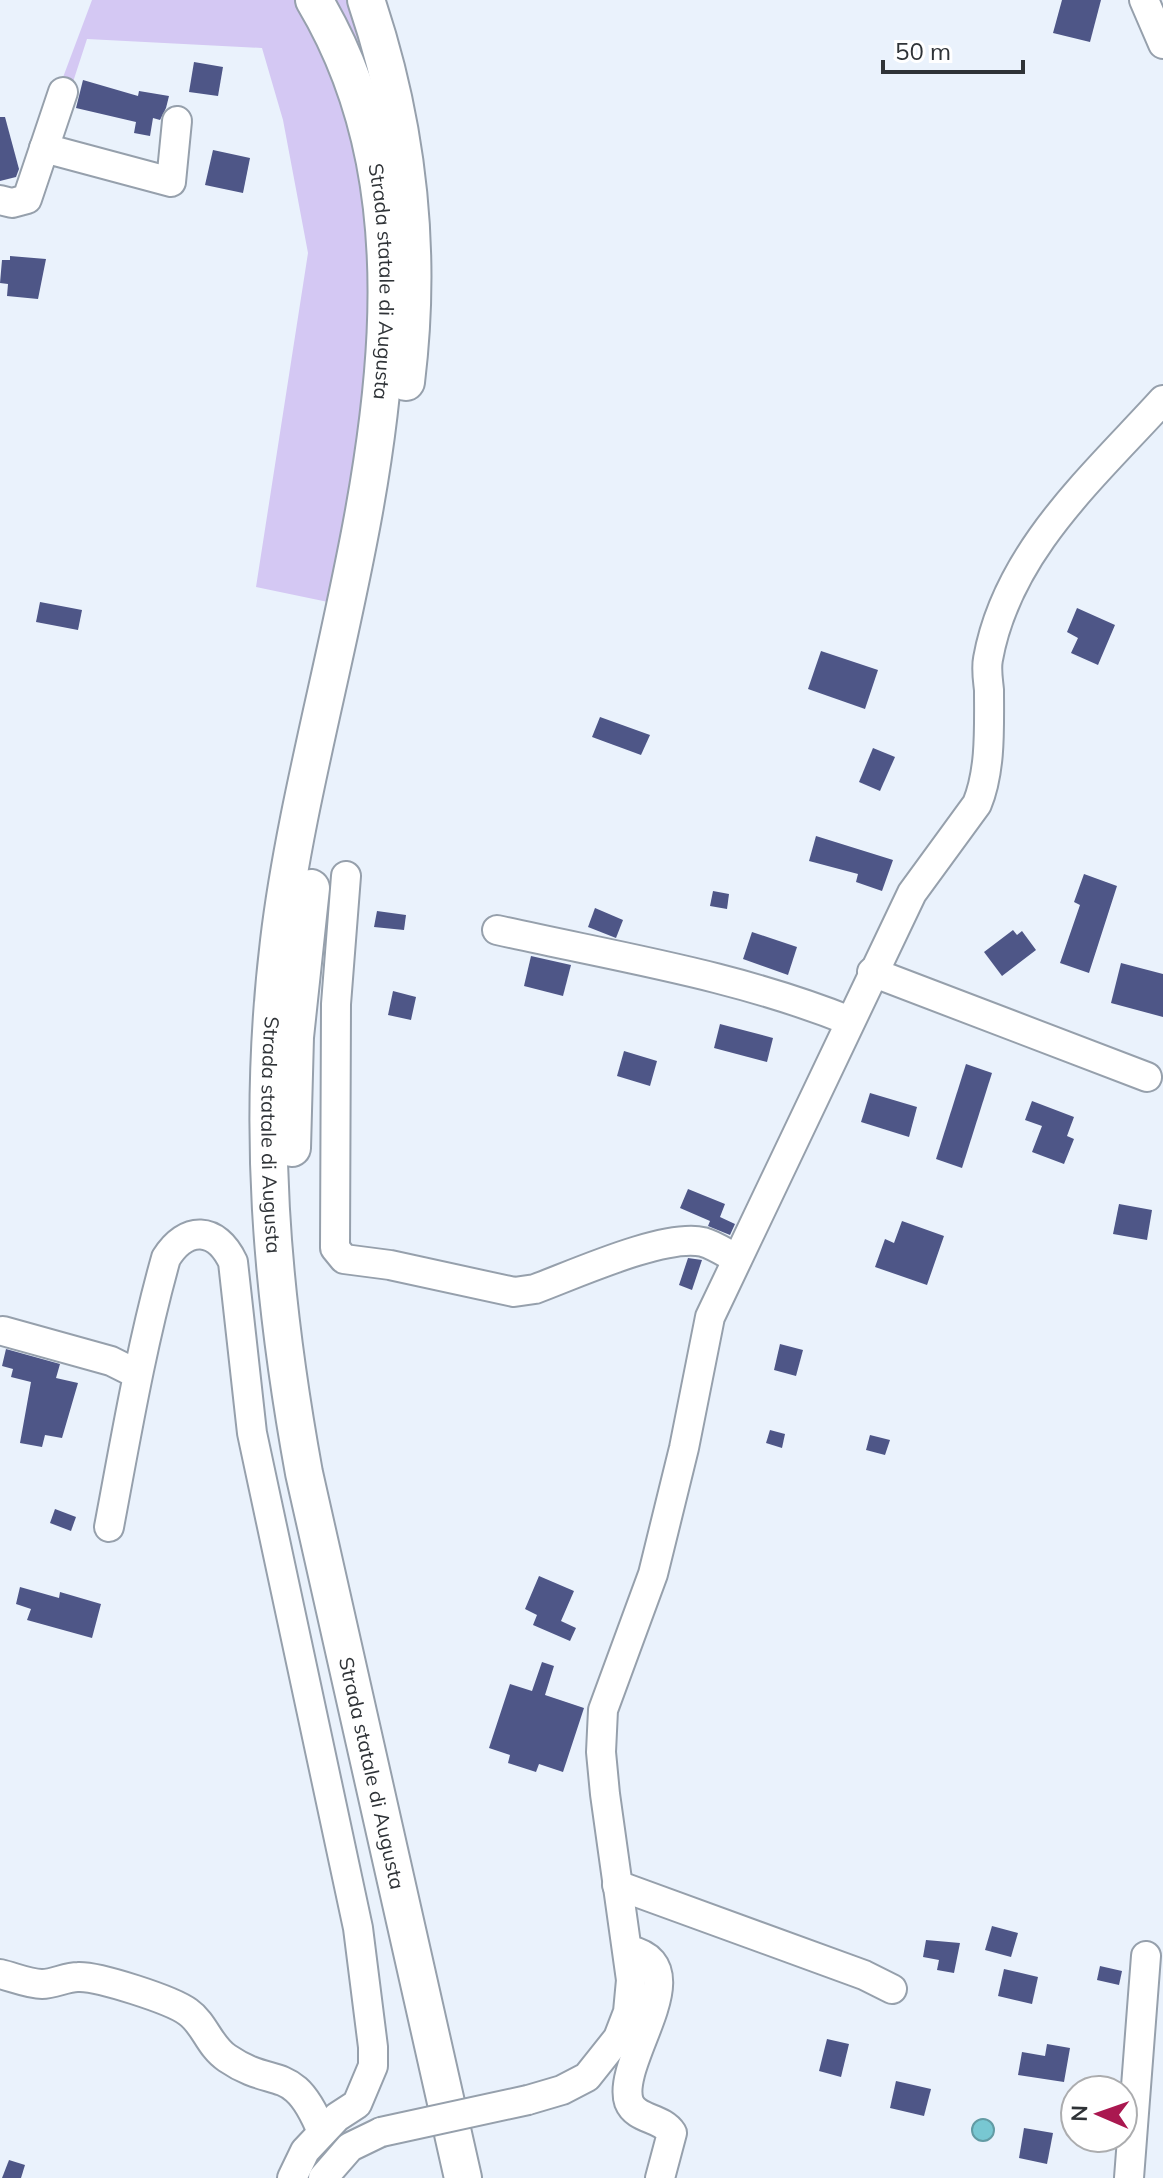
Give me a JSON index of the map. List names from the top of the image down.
{
  "streets": {
    "main road": ["Strada statale di Augusta"]
  },
  "scale_bar": "50 m",
  "north": "left"
}
